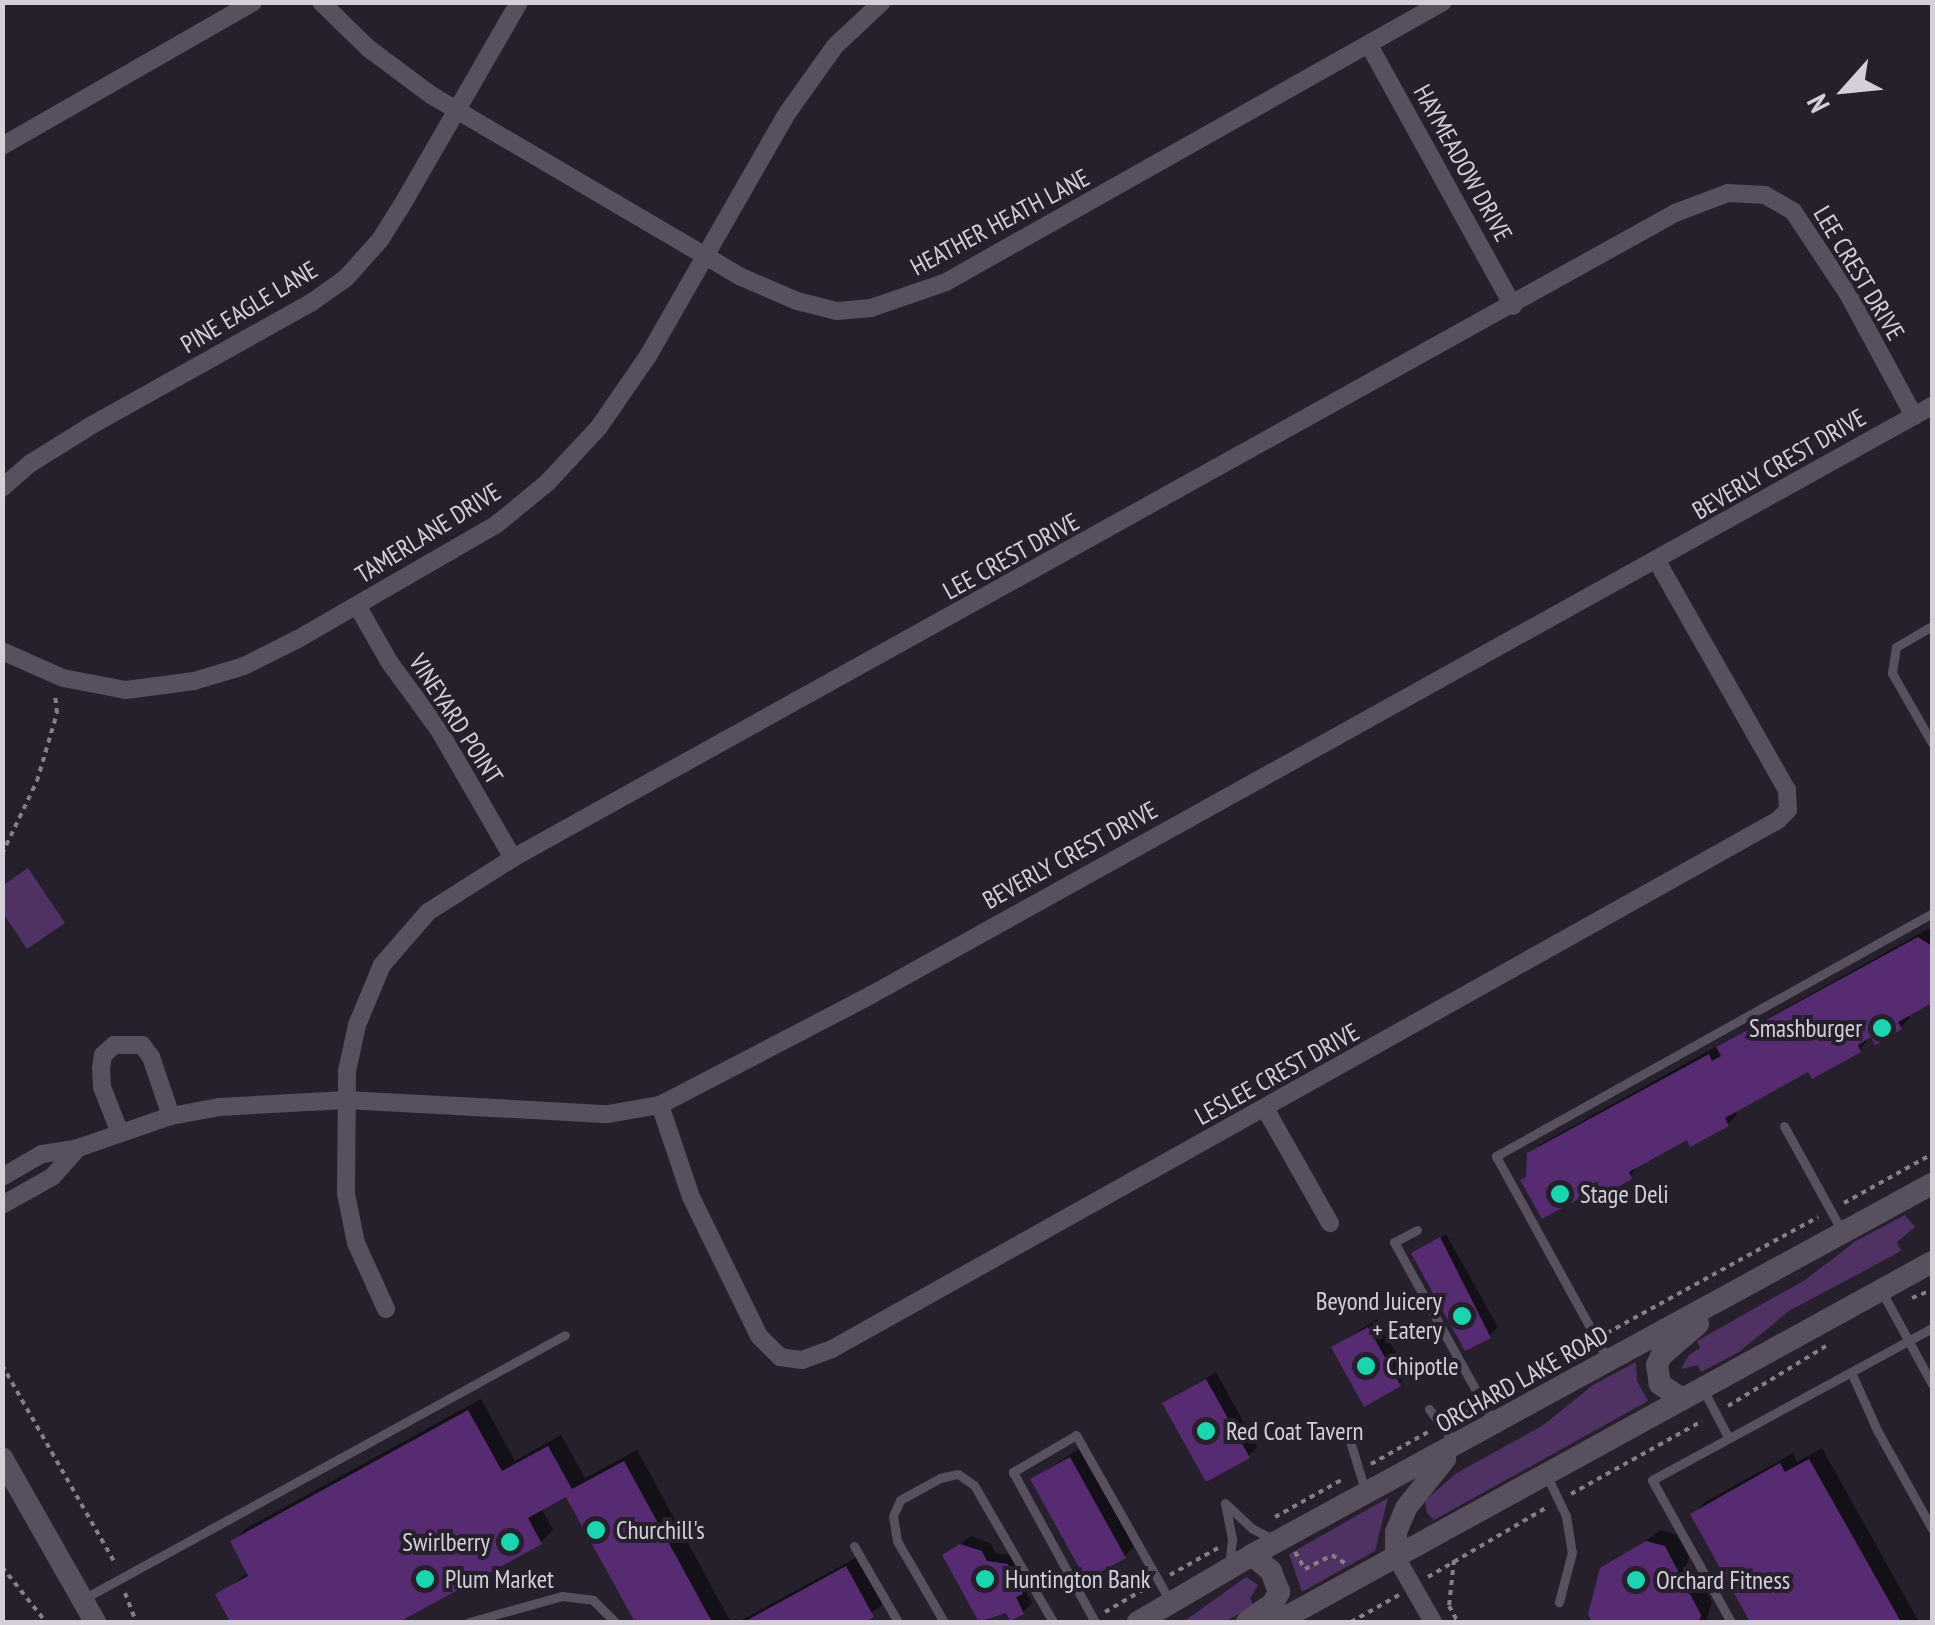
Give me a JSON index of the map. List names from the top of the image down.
{
  "streets": {
    "main road": ["ORCHARD LAKE ROAD"],
    "street": [
      "HAYMEADOW DRIVE",
      "HEATHER HEATH LANE",
      "LEE CREST DRIVE",
      "PINE EAGLE LANE",
      "BEVERLY CREST DRIVE",
      "TAMERLANE DRIVE",
      "VINEYARD POINT",
      "LESLEE CREST DRIVE"
    ]
  },
  "crossings": [
    ["HAYMEADOW DRIVE", "HEATHER HEATH LANE"],
    ["HAYMEADOW DRIVE", "LEE CREST DRIVE"],
    ["HEATHER HEATH LANE", "PINE EAGLE LANE"],
    ["HEATHER HEATH LANE", "TAMERLANE DRIVE"],
    ["LEE CREST DRIVE", "BEVERLY CREST DRIVE"],
    ["LEE CREST DRIVE", "VINEYARD POINT"],
    ["BEVERLY CREST DRIVE", "LESLEE CREST DRIVE"],
    ["TAMERLANE DRIVE", "VINEYARD POINT"]
  ],
  "places": [
    "Smashburger",
    "Stage Deli",
    "Beyond Juicery + Eatery",
    "Chipotle",
    "Red Coat Tavern",
    "Churchill's",
    "Swirlberry",
    "Plum Market",
    "Huntington Bank",
    "Orchard Fitness"
  ],
  "north": "bottom left"
}
